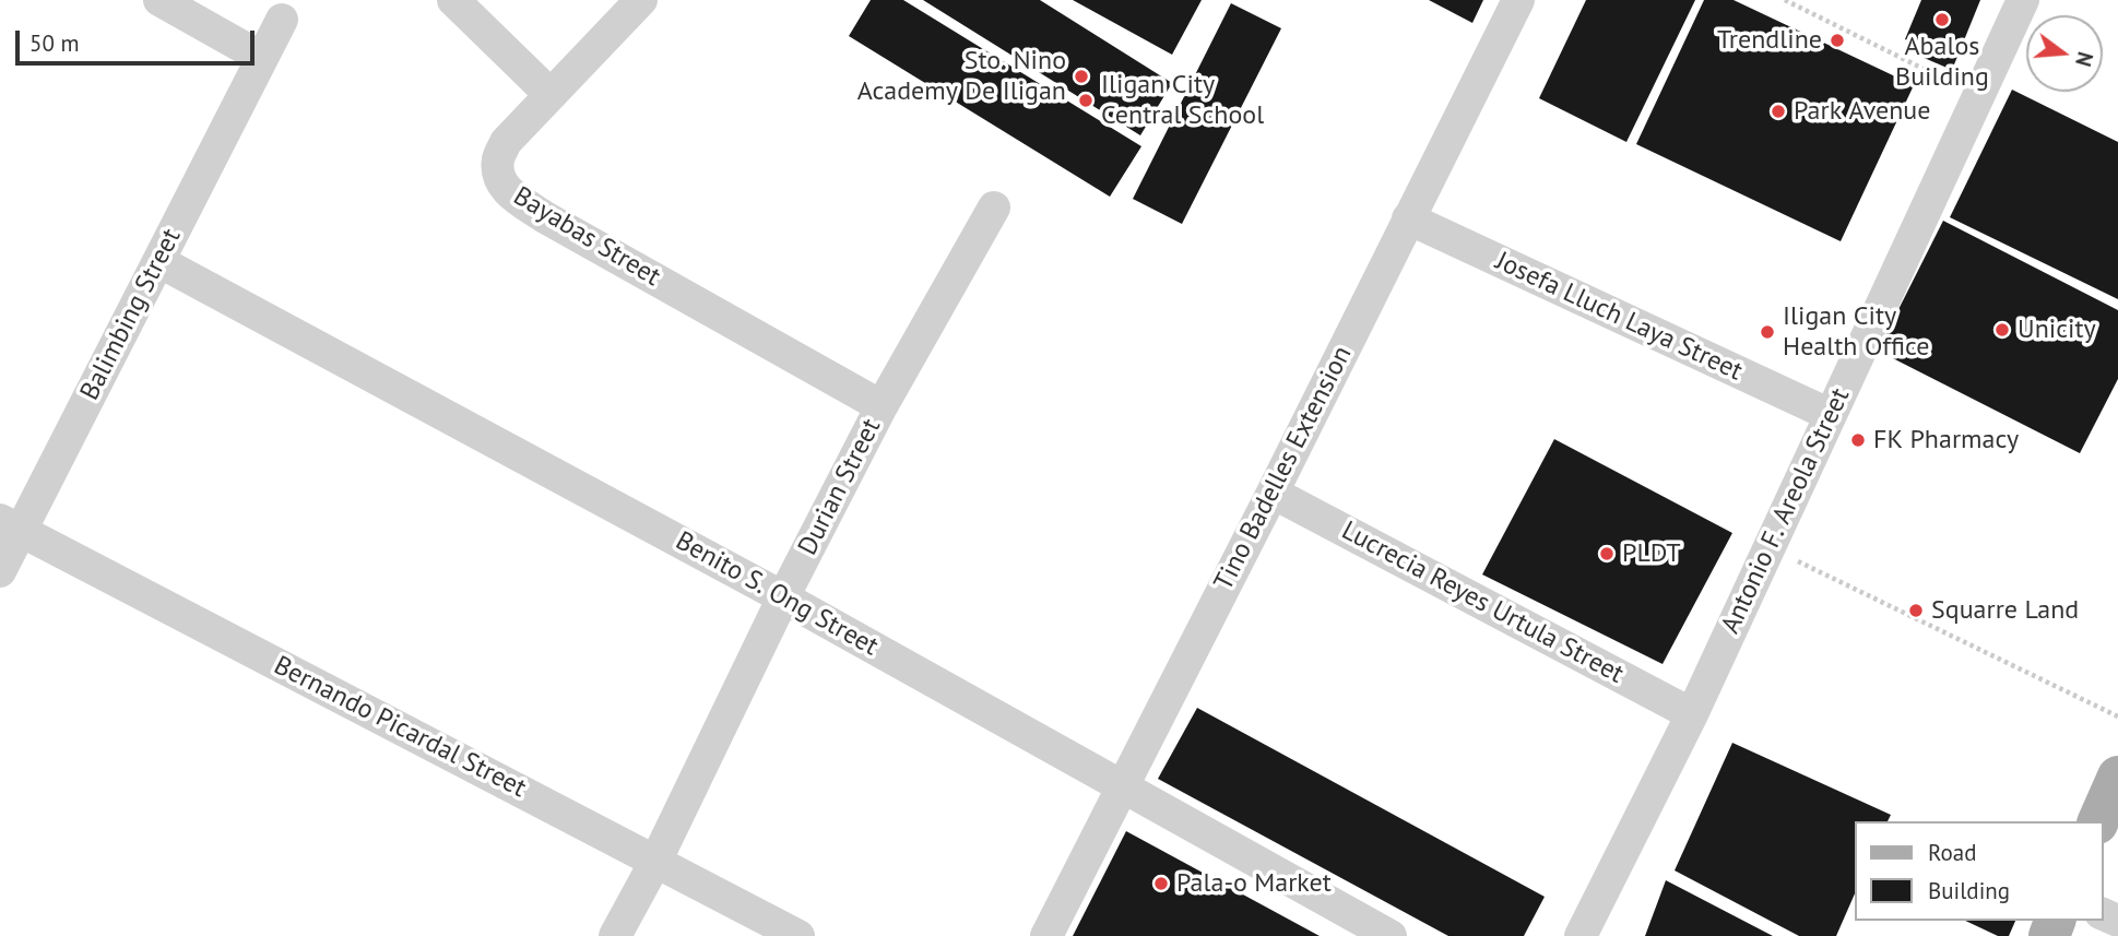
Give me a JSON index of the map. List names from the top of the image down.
{
  "streets": {
    "street": [
      "Bayabas Street",
      "Balimbing Street",
      "Josefa Lluch Laya Street",
      "Tino Badelles Extension",
      "Durian Street",
      "Antonio F. Areola Street",
      "Benito S. Ong Street",
      "Lucrecia Reyes Urtula Street",
      "Bernando Picardal Street"
    ]
  },
  "crossings": [
    ["Bayabas Street", "Durian Street"],
    ["Balimbing Street", "Benito S. Ong Street"],
    ["Balimbing Street", "Bernando Picardal Street"],
    ["Josefa Lluch Laya Street", "Tino Badelles Extension"],
    ["Josefa Lluch Laya Street", "Antonio F. Areola Street"],
    ["Tino Badelles Extension", "Benito S. Ong Street"],
    ["Tino Badelles Extension", "Lucrecia Reyes Urtula Street"],
    ["Durian Street", "Benito S. Ong Street"],
    ["Durian Street", "Bernando Picardal Street"],
    ["Antonio F. Areola Street", "Lucrecia Reyes Urtula Street"]
  ],
  "places": [
    "Abalos Building",
    "Trendline",
    "Sto. Nino Academy De Iligan",
    "Iligan City Central School",
    "Park Avenue",
    "Unicity",
    "Iligan City Health Office",
    "FK Pharmacy",
    "PLDT",
    "Squarre Land",
    "Pala-o Market"
  ],
  "legend": ["Road", "Building"],
  "scale_bar": "50 m",
  "north": "right"
}
